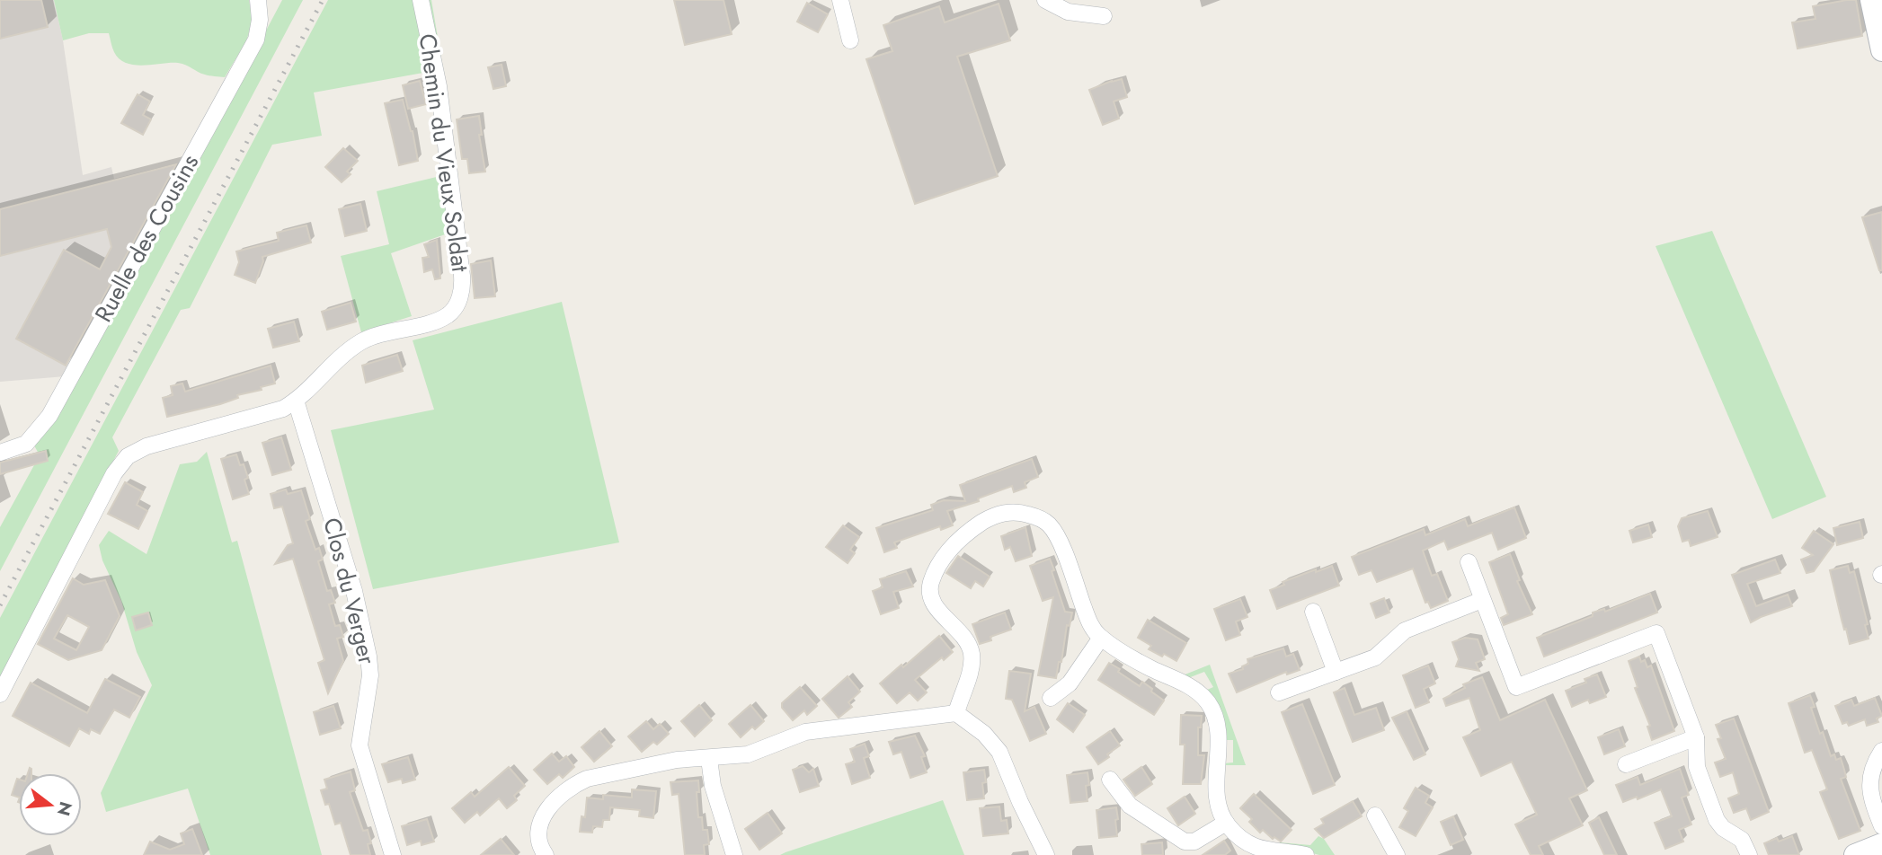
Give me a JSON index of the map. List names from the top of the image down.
{
  "streets": {
    "street": ["Chemin du Vieux Soldat", "Ruelle des Cousins", "Clos du Verger"]
  },
  "crossings": [
    ["Chemin du Vieux Soldat", "Clos du Verger"]
  ],
  "north": "right"
}
